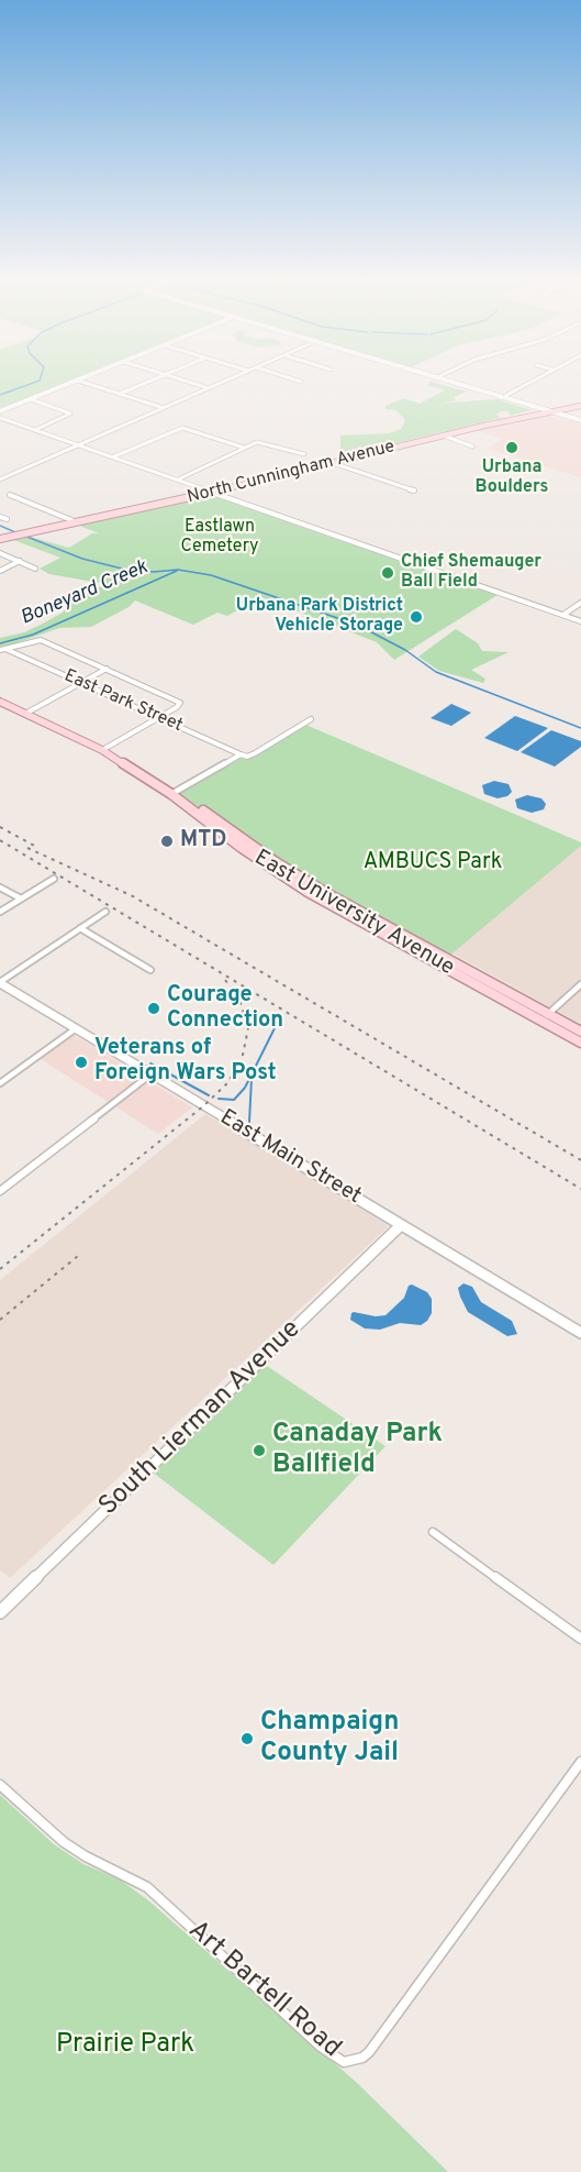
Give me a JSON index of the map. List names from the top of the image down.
{
  "streets": {
    "main road": ["North Cunningham Avenue", "East University Avenue"],
    "street": [
      "East Park Street",
      "East Main Street",
      "South Lierman Avenue",
      "Art Bartell Road"
    ]
  },
  "crossings": [
    ["East Main Street", "South Lierman Avenue"]
  ],
  "water": ["Boneyard Creek"],
  "parks": ["Eastlawn Cemetery", "AMBUCS Park", "Prairie Park"],
  "places": [
    "Urbana Boulders",
    "Chief Shemauger Ball Field",
    "Urbana Park District Vehicle Storage",
    "MTD",
    "Courage Connection",
    "Veterans of Foreign Wars Post",
    "Canaday Park Ballfield",
    "Champaign County Jail"
  ]
}
